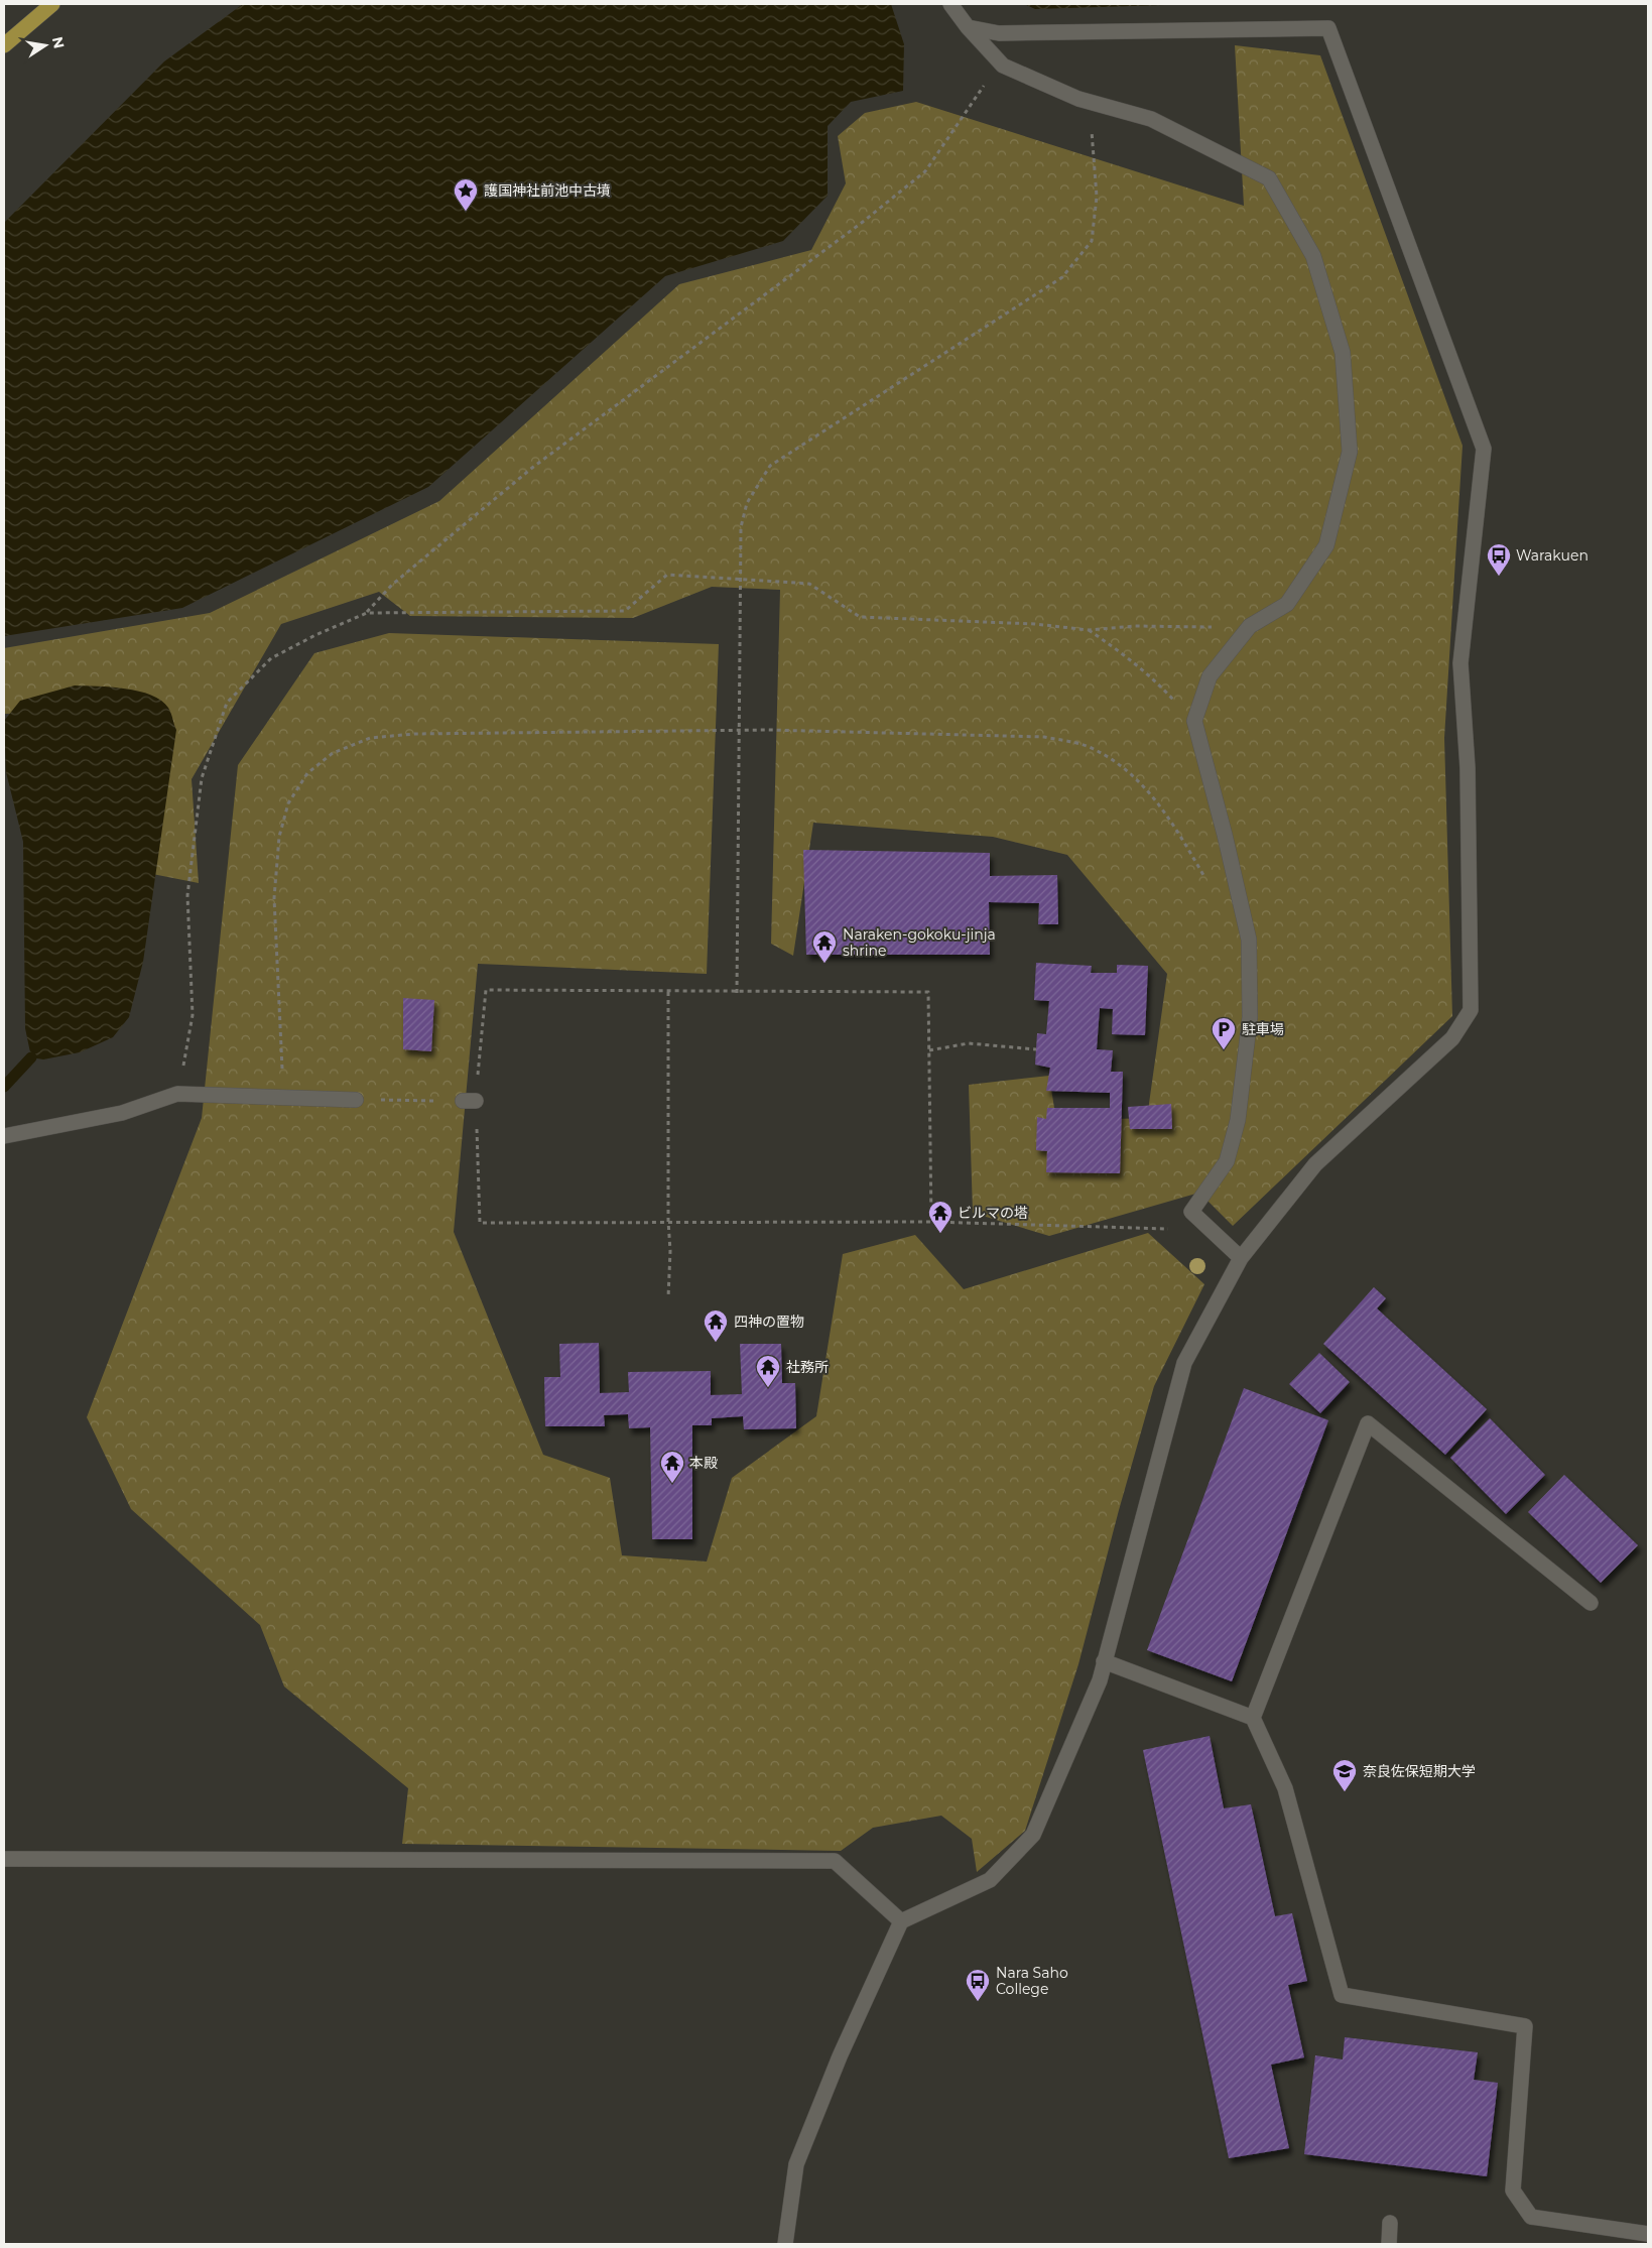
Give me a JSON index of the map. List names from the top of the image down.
{
  "places": {
    "place": ["護国神社前池中古墳"],
    "bus stop": ["Warakuen", "Nara Saho College"],
    "temple": [
      "Naraken-gokoku-jinja shrine",
      "ビルマの塔",
      "四神の置物",
      "社務所",
      "本殿"
    ],
    "parking": ["駐車場"],
    "school or university": ["奈良佐保短期大学"]
  },
  "north": "right"
}
